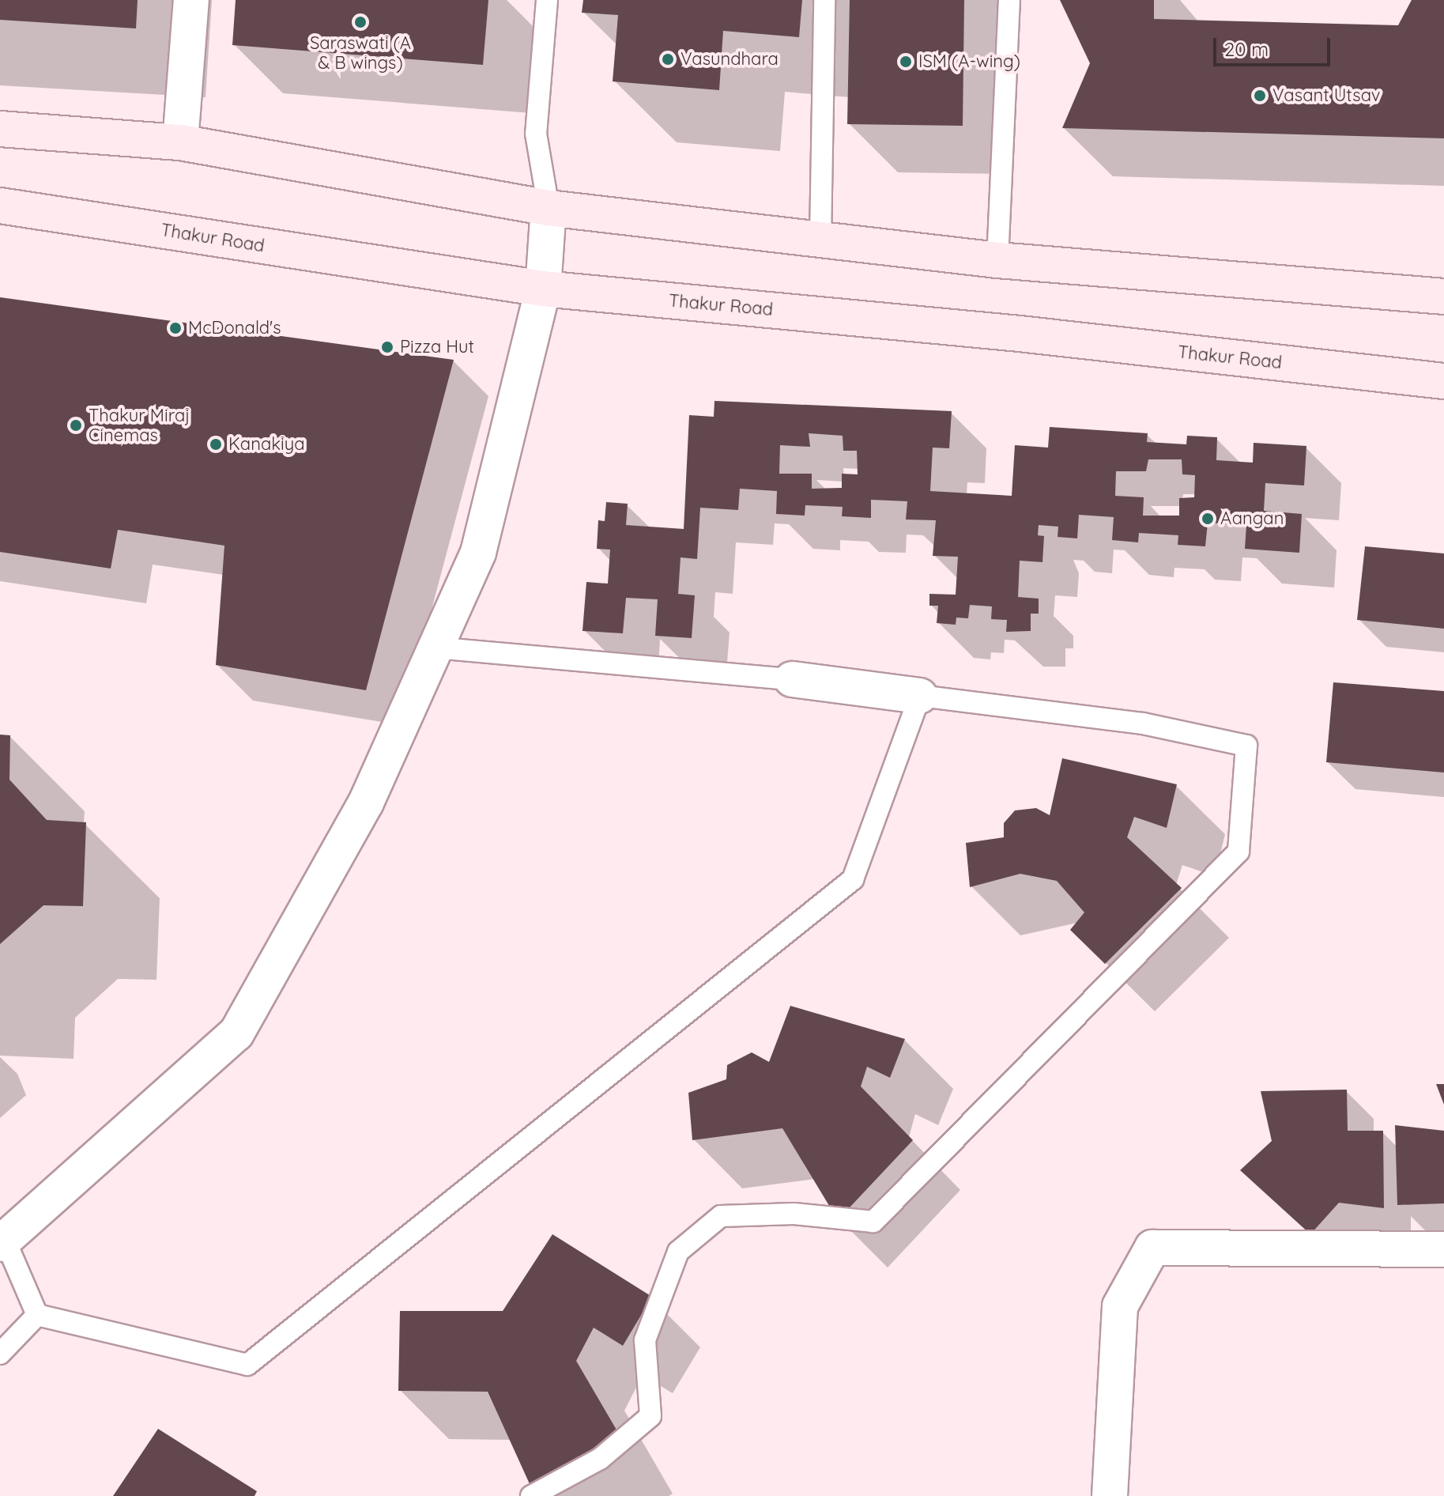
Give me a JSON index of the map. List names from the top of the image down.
{
  "streets": {
    "street": ["Thakur Road"]
  },
  "places": [
    "Saraswati (A & B wings)",
    "Vasundhara",
    "ISM (A-wing)",
    "Vasant Utsav",
    "McDonald's",
    "Pizza Hut",
    "Thakur Miraj Cinemas",
    "Kanakiya",
    "Aangan"
  ],
  "scale_bar": "20 m"
}
